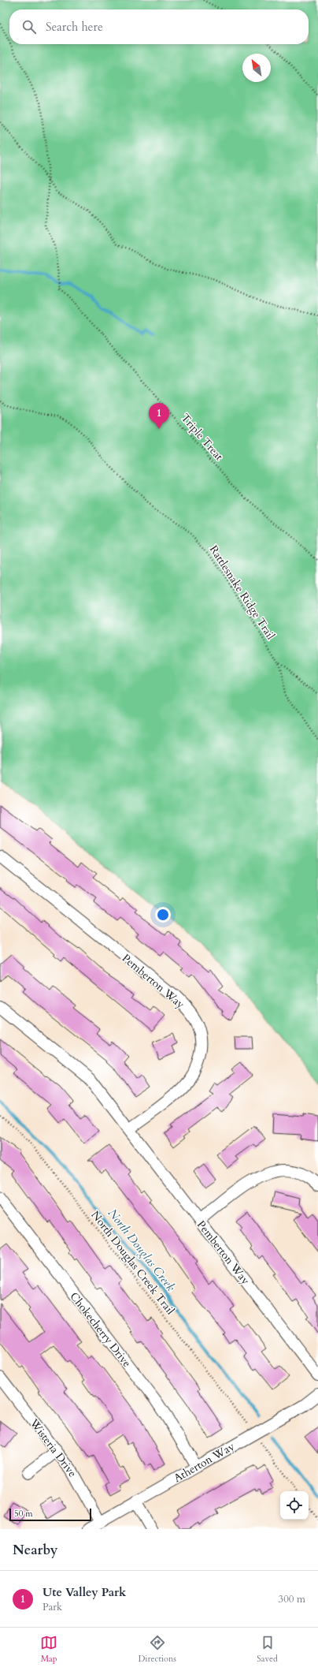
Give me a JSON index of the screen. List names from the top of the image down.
{
  "streets": {
    "street": [
      "Pemberton Way",
      "Chokecherry Drive",
      "Wisteria Drive",
      "Atherton Way"
    ],
    "path": ["Triple Treat", "Rattlesnake Ridge Trail", "North Douglas Creek Trail"]
  },
  "crossings": [
    ["Chokecherry Drive", "Atherton Way"],
    ["Wisteria Drive", "Atherton Way"]
  ],
  "water": ["North Douglas Creek"],
  "scale_bar": "50 m",
  "north": "top left",
  "page": {
    "search": "Search here",
    "pins": "1",
    "scale": "50 m",
    "heading": "Nearby",
    "list": [
      {
        "mark": "1",
        "name": "Ute Valley Park",
        "note": "Park",
        "value": "300 m"
      }
    ],
    "nav": ["Map", "Directions", "Saved"]
  }
}
